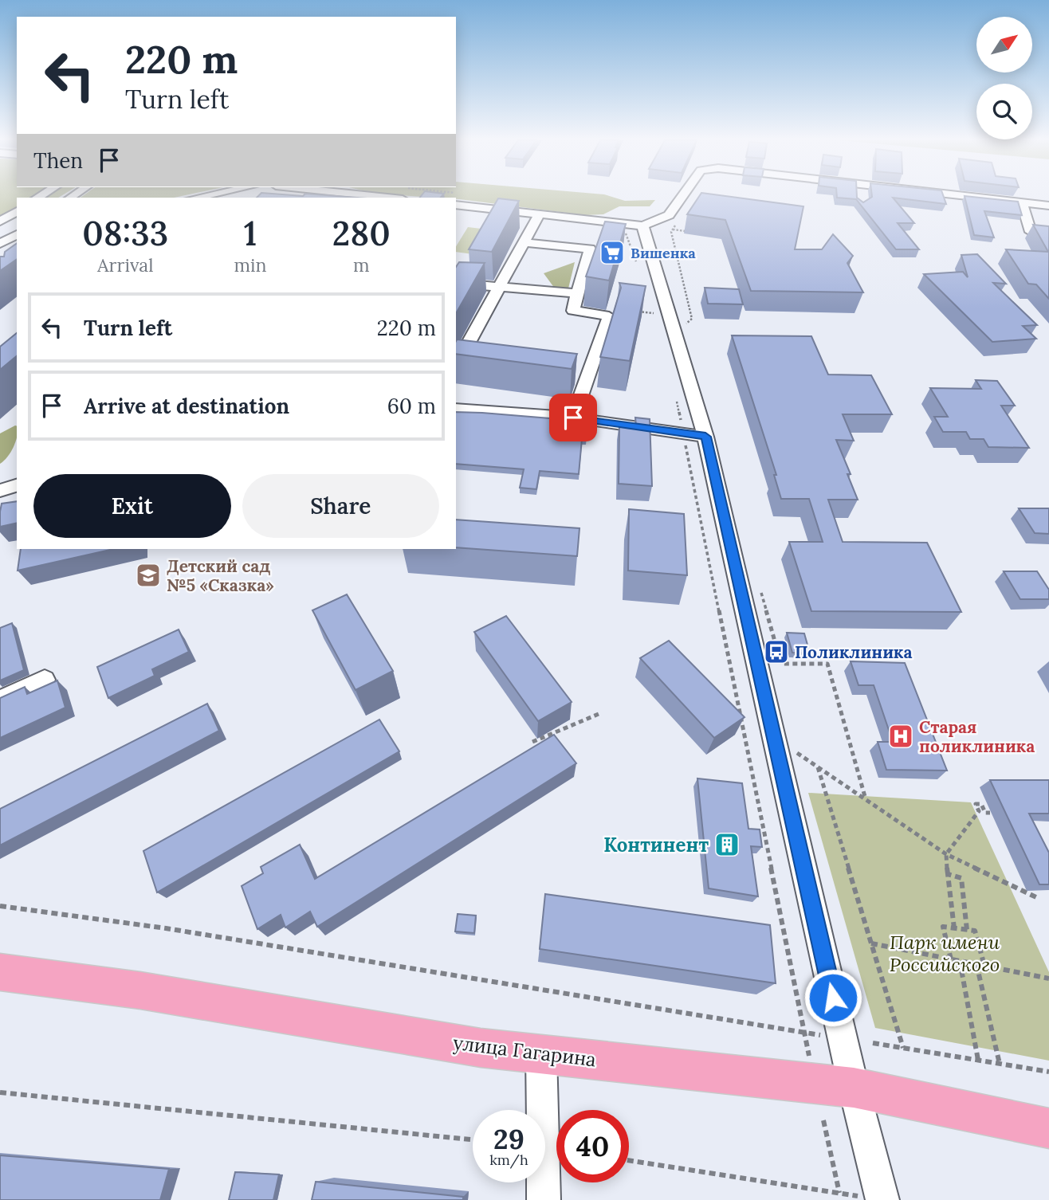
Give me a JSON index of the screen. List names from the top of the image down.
{
  "streets": {
    "main road": ["улица Гагарина"]
  },
  "parks": ["Парк имени Российского"],
  "places": {
    "supermarket": ["Вишенка"],
    "school or university": ["Детский сад №5 «Сказка»"],
    "bus stop": ["Поликлиника"],
    "hospital": ["Старая поликлиника"],
    "building": ["Континент"]
  },
  "north": "top right",
  "page": {
    "turn": ["220 m", "Turn left"],
    "then": "Then",
    "eta": [
      "08:33",
      "Arrival",
      "1",
      "min",
      "280",
      "m"
    ],
    "list": [
      {
        "name": "Turn left",
        "value": "220 m"
      },
      {
        "name": "Arrive at destination",
        "value": "60 m"
      }
    ],
    "buttons": ["Exit", "Share"],
    "speed": "29 km/h",
    "limit": "40"
  }
}
